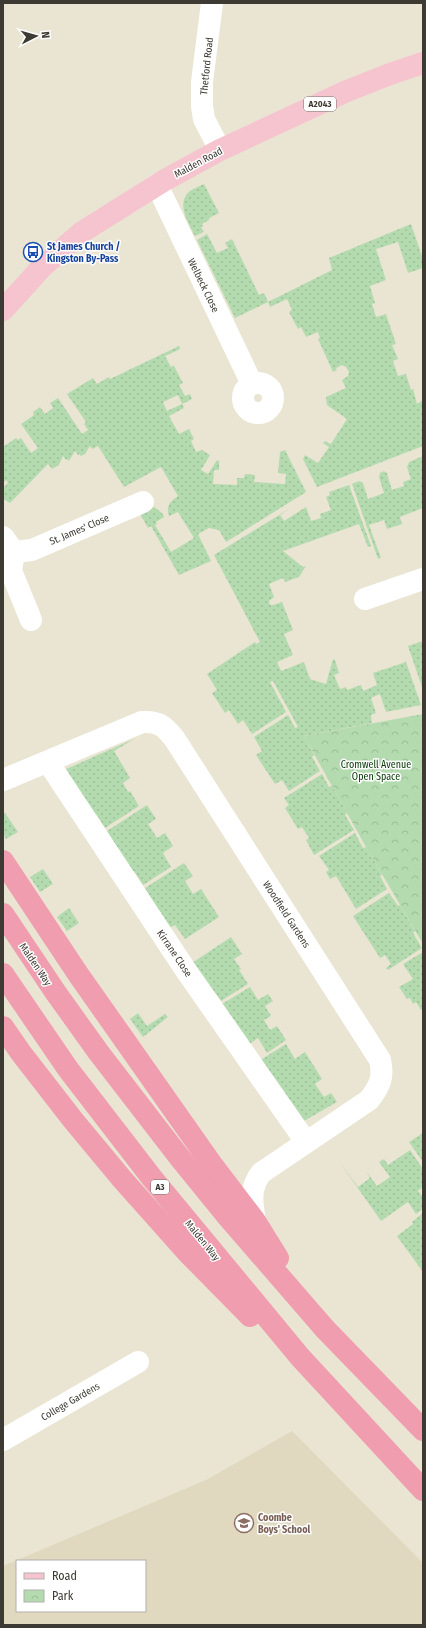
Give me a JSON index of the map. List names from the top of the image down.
{
  "streets": {
    "highway": ["Malden Way", "A3"],
    "main road": ["A2043", "Malden Road"],
    "street": [
      "Thetford Road",
      "Welbeck Close",
      "St. James' Close",
      "Woodfield Gardens",
      "Kirrane Close",
      "College Gardens"
    ]
  },
  "crossings": [
    ["Thetford Road", "Malden Road"],
    ["Malden Road", "Welbeck Close"],
    ["Woodfield Gardens", "Kirrane Close"]
  ],
  "parks": ["Cromwell Avenue Open Space"],
  "places": {
    "bus stop": ["St James Church / Kingston By-Pass"],
    "school or university": ["Coombe Boys' School"]
  },
  "legend": ["Road", "Park"],
  "north": "right"
}
